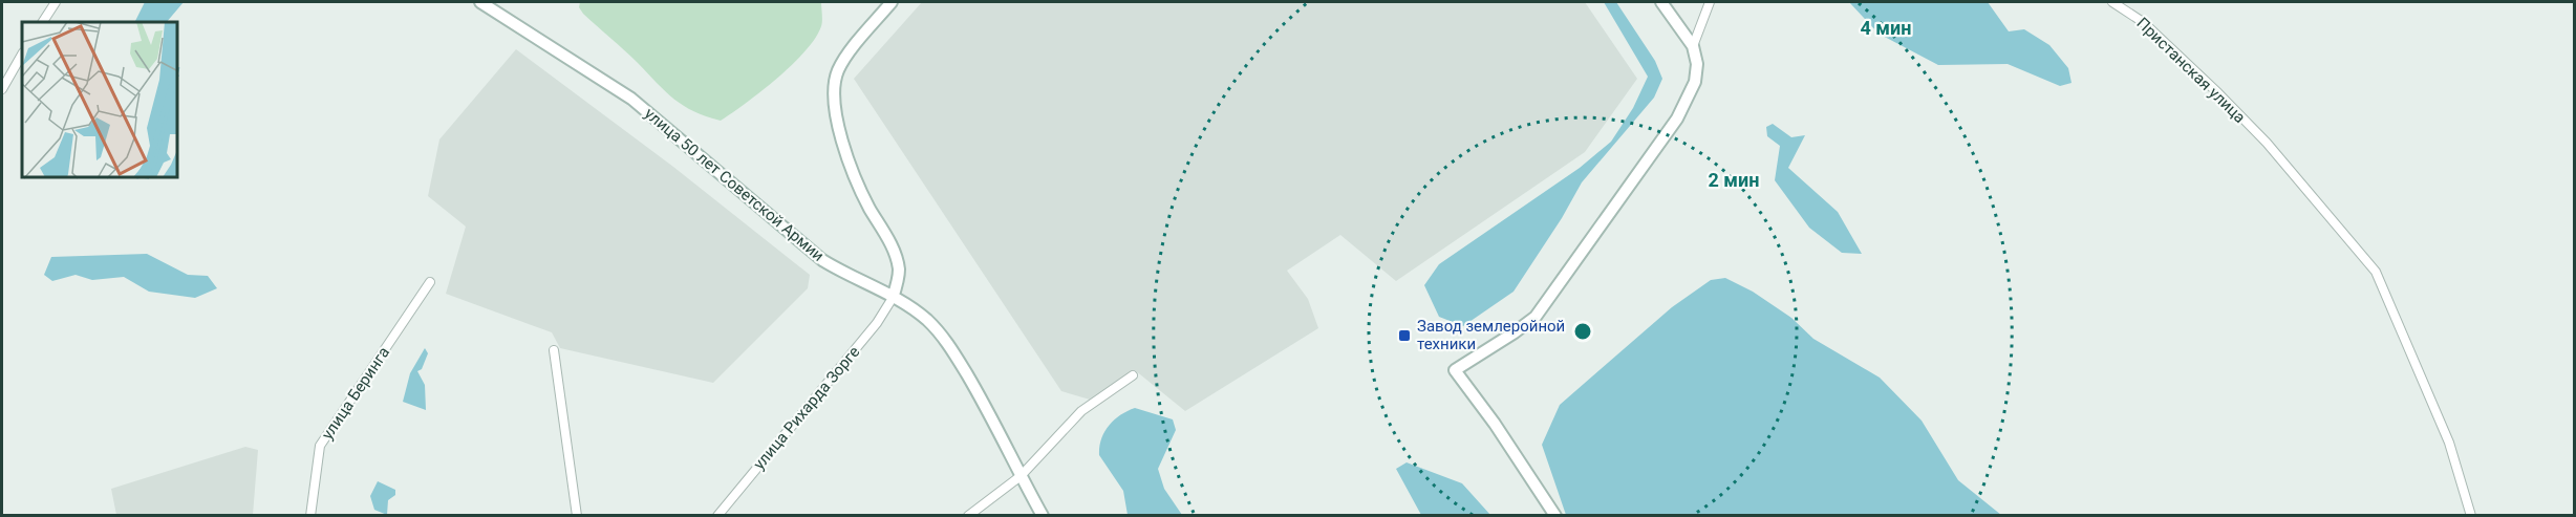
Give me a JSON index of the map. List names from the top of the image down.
{
  "streets": {
    "main road": ["улица 50 лет Советской Армии"],
    "street": ["Пристанская улица", "улица Беринга", "улица Рихарда Зорге"]
  },
  "crossings": [
    ["улица 50 лет Советской Армии", "улица Рихарда Зорге"]
  ],
  "places": {
    "transit": ["Завод землеройной техники"]
  },
  "rings": ["4 мин", "2 мин"]
}
